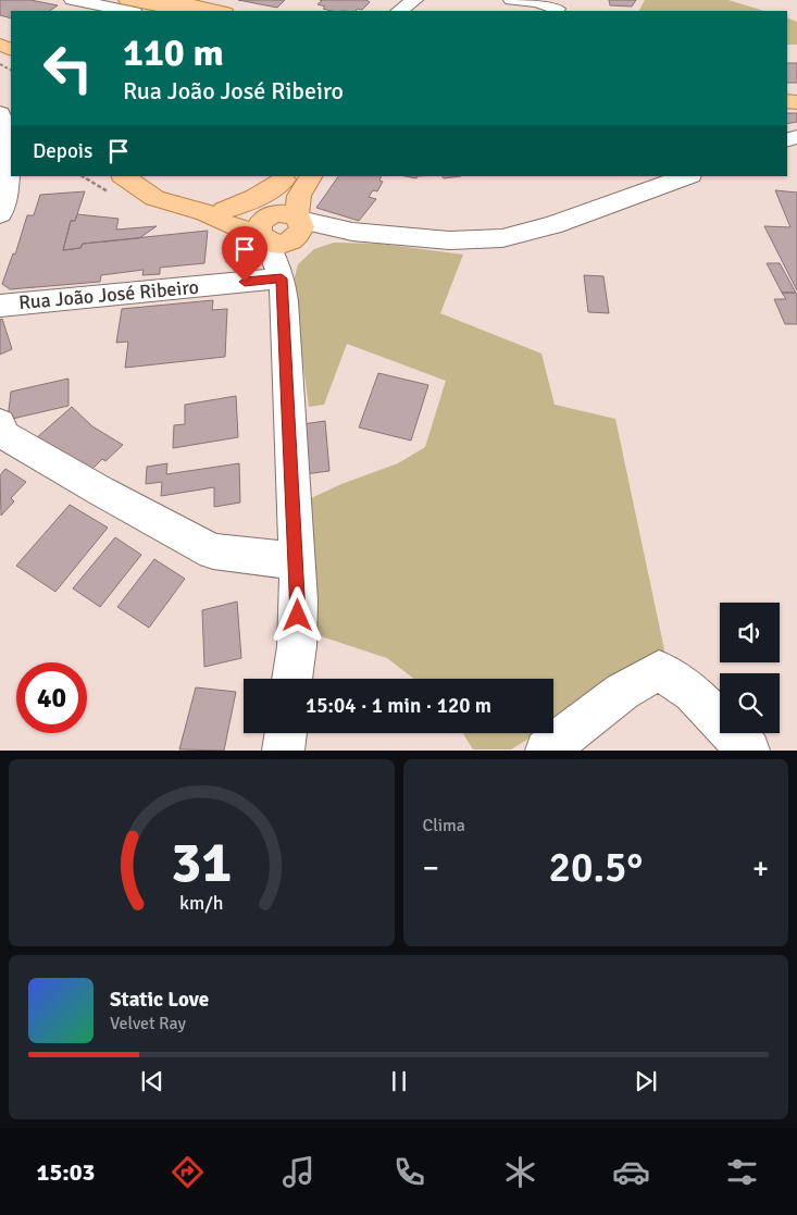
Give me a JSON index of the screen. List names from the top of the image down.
{
  "streets": {
    "street": ["Rua João José Ribeiro"]
  },
  "page": {
    "turn": ["110 m", "Rua João José Ribeiro"],
    "then": "Depois",
    "limit": "40",
    "trip": "15:04 · 1 min · 120 m",
    "tile": "Clima",
    "heat": ["−", "20.5°", "+"],
    "song": ["Static Love", "Velvet Ray"],
    "tabs": "15:03",
    "gauge": ["31", "km/h"]
  }
}
